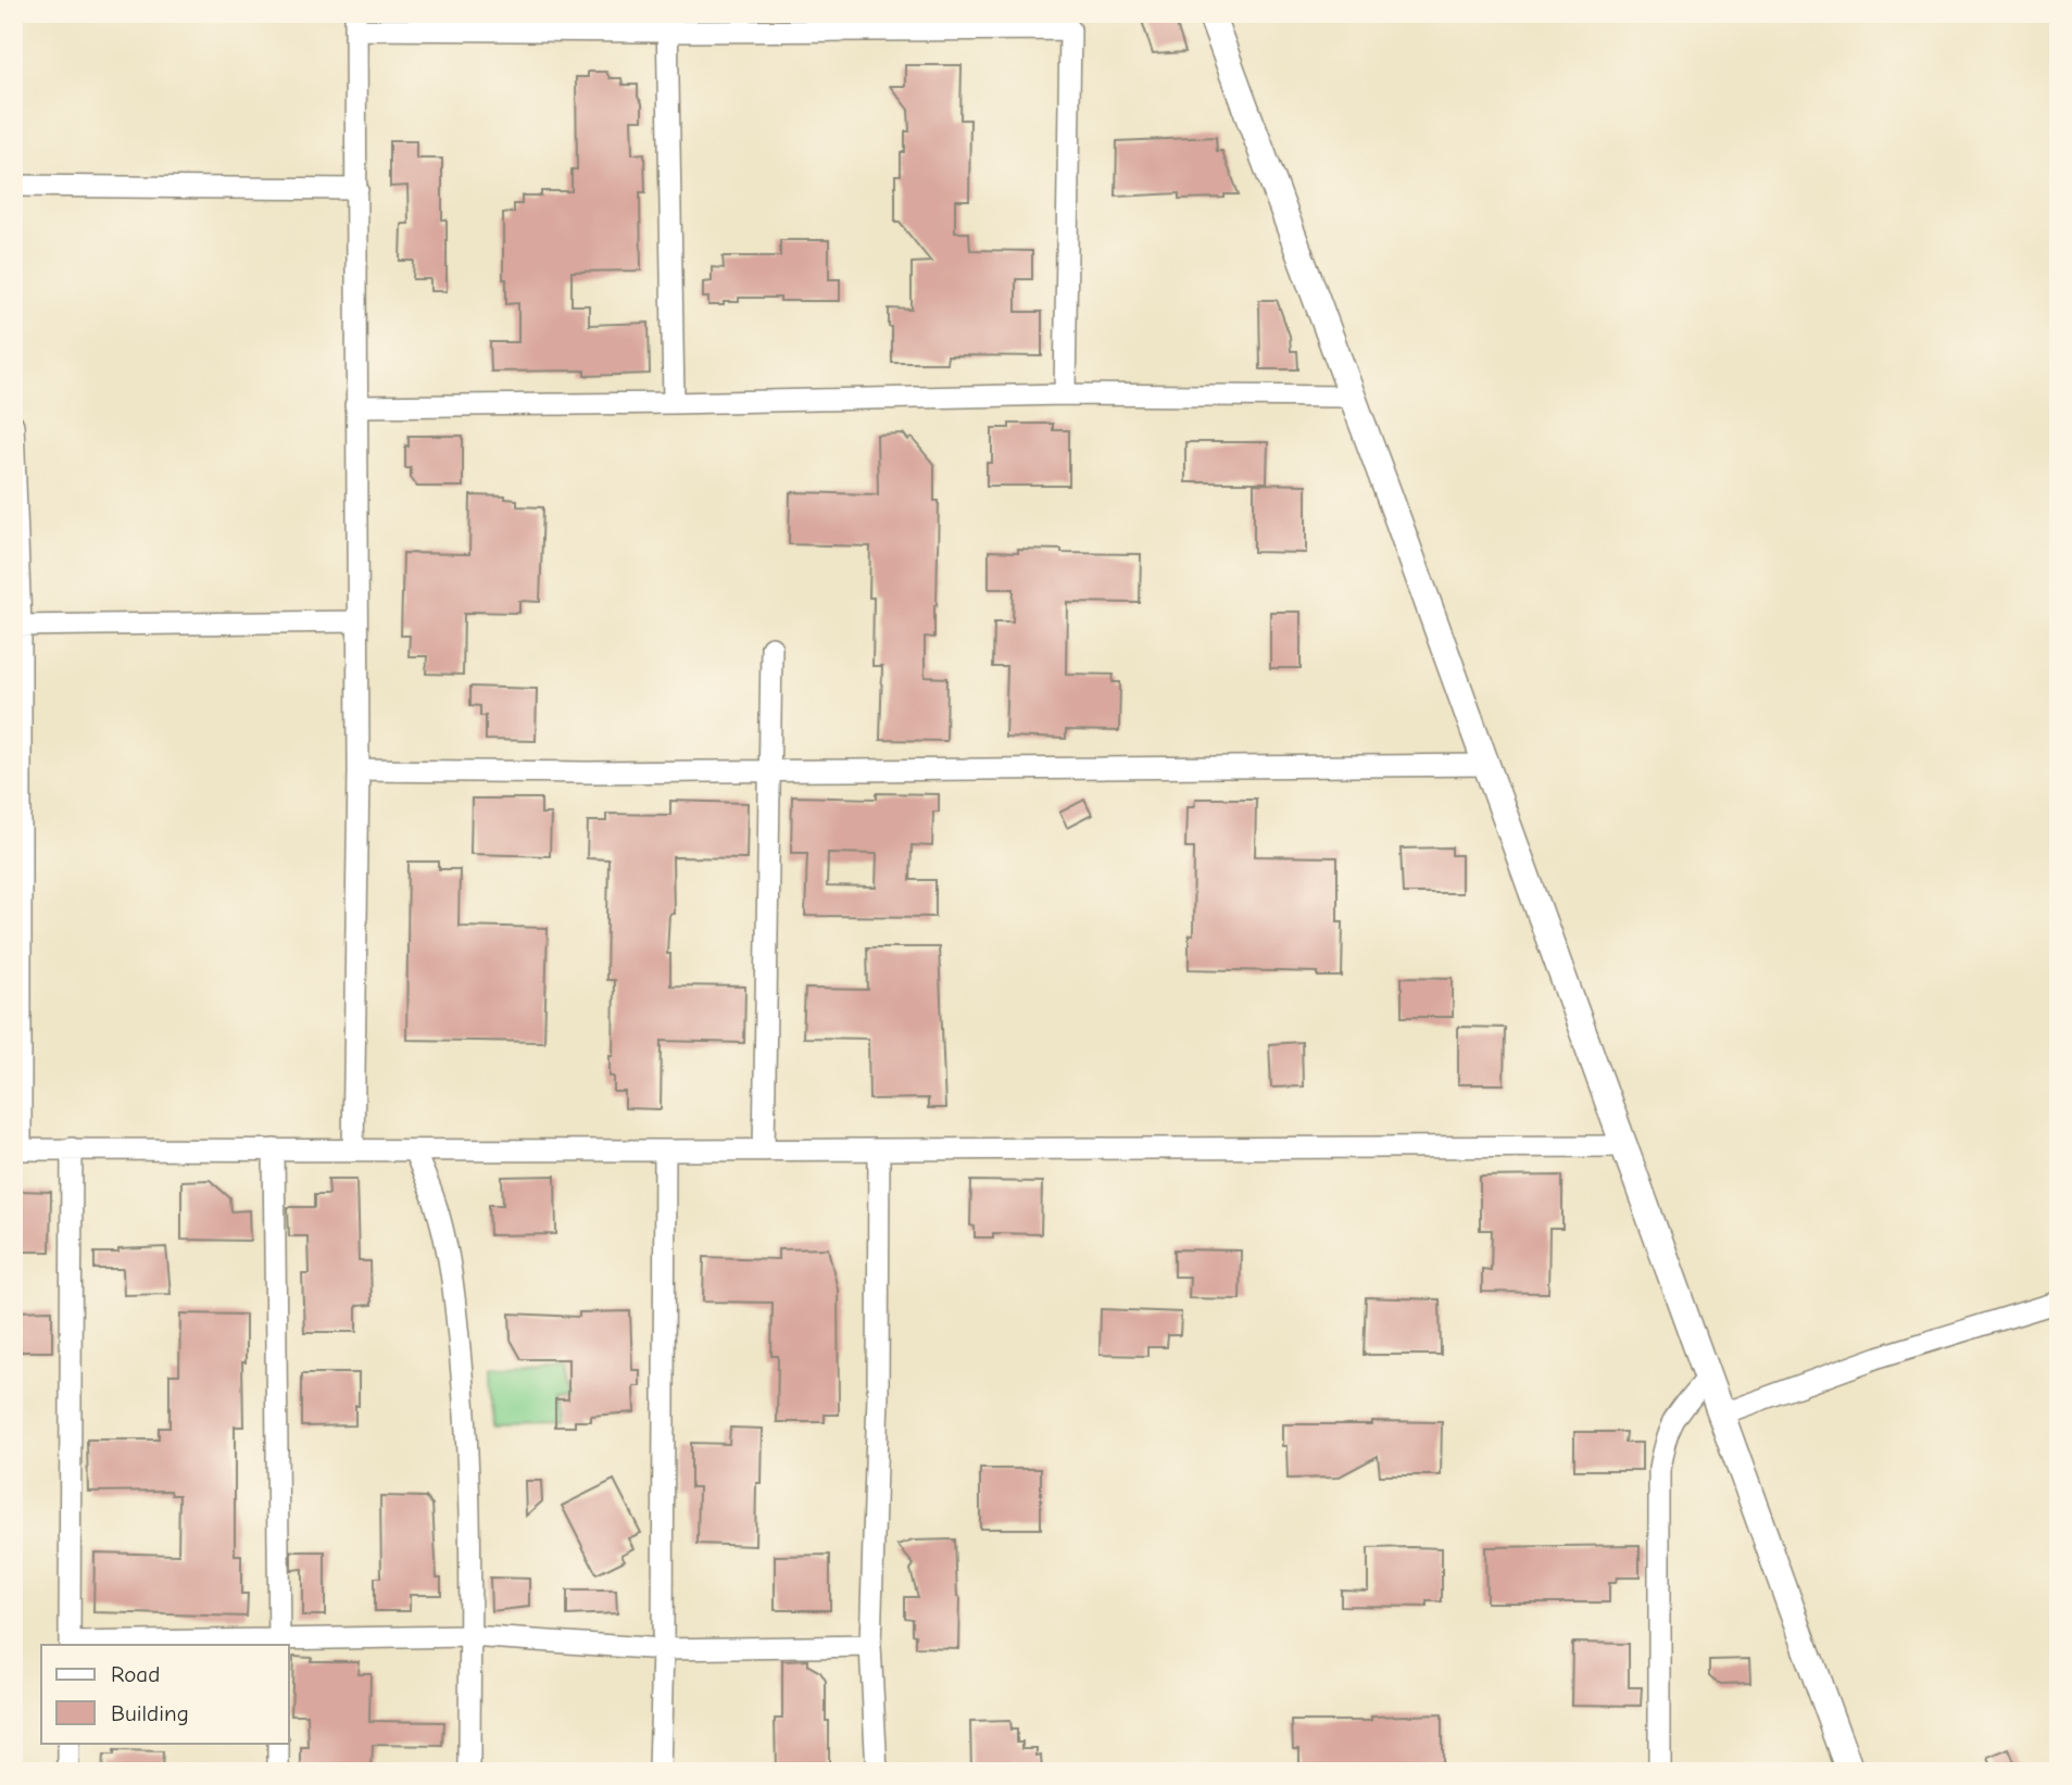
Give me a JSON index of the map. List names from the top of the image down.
{
  "legend": ["Road", "Building"]
}
